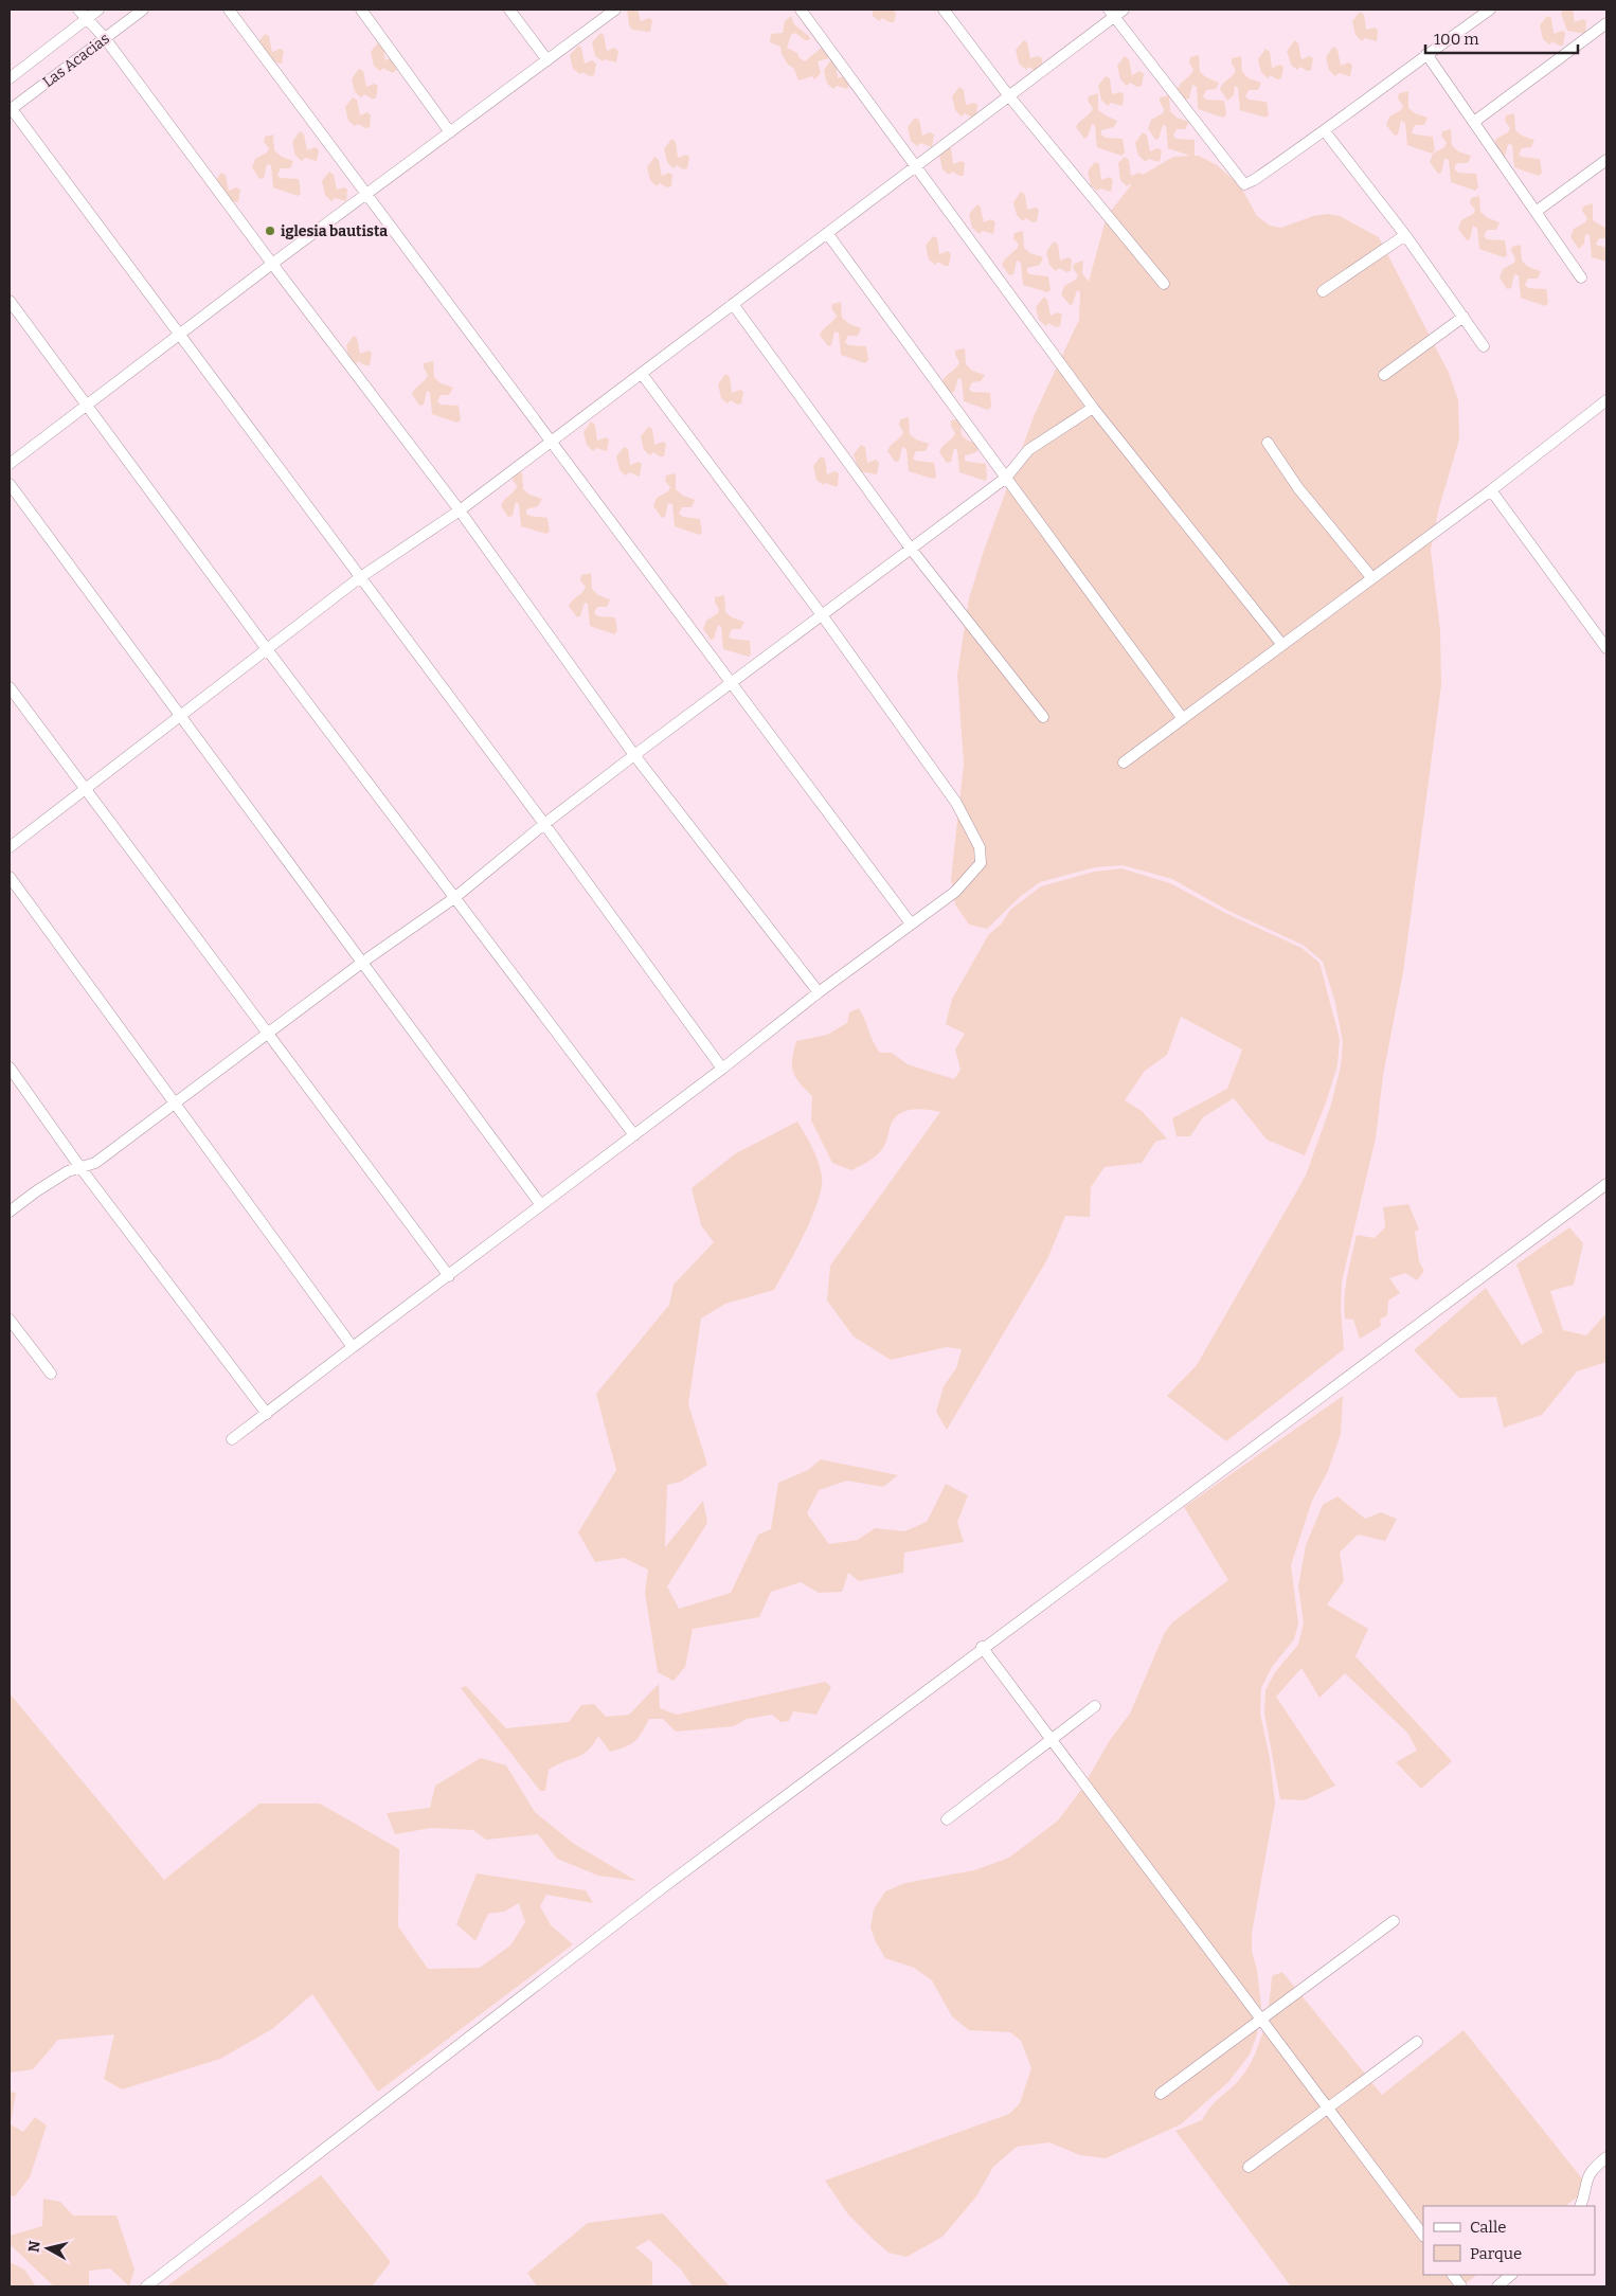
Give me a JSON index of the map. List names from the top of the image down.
{
  "streets": {
    "street": ["Las Acacias"]
  },
  "places": ["iglesia bautista"],
  "legend": ["Calle", "Parque"],
  "scale_bar": "100 m",
  "north": "left"
}
